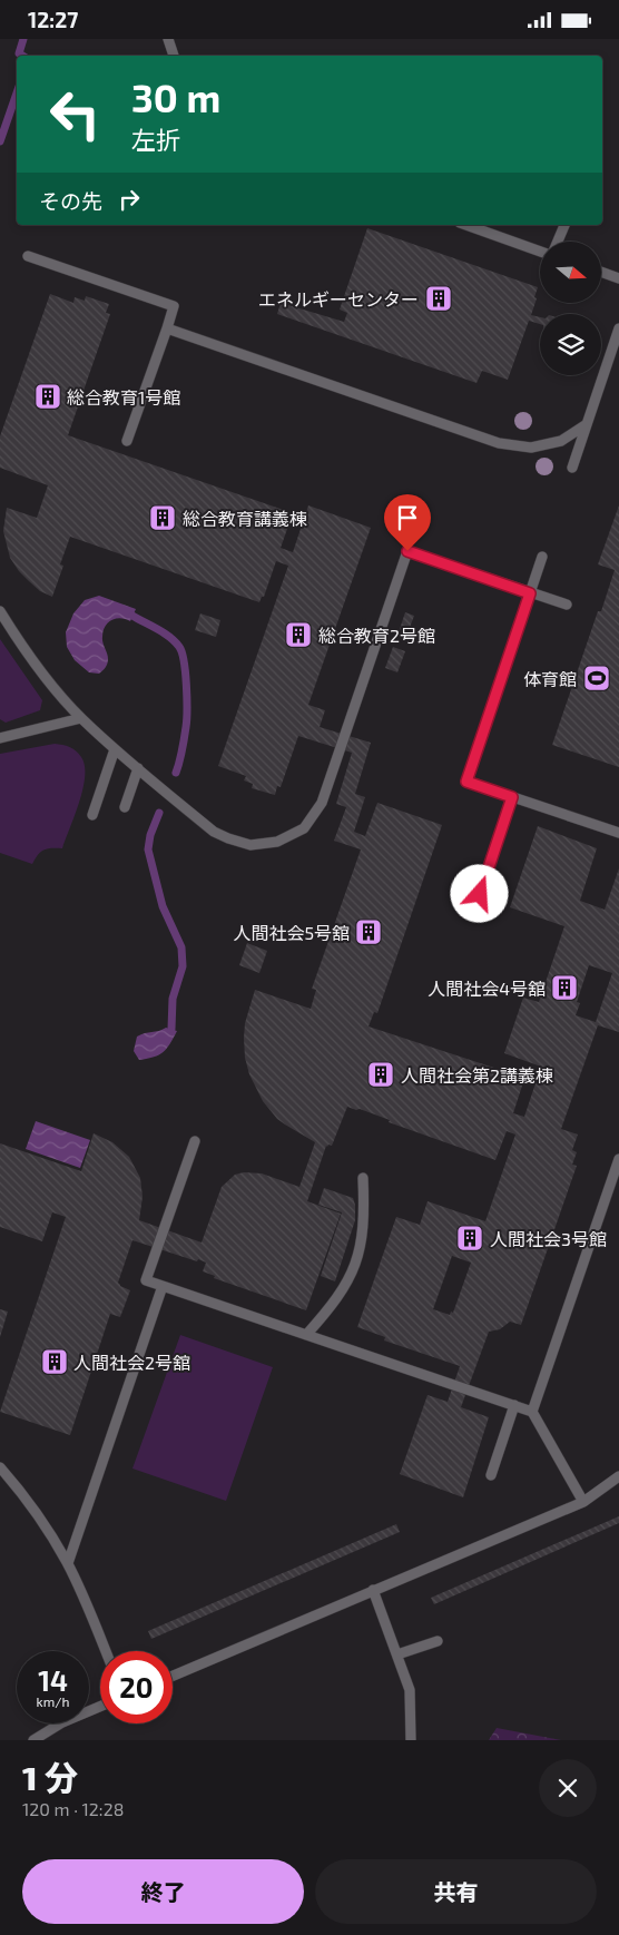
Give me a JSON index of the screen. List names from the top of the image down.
{
  "places": {
    "building": [
      "エネルギーセンター",
      "総合教育1号館",
      "総合教育講義棟",
      "総合教育2号館",
      "人間社会5号舘",
      "人間社会4号舘",
      "人間社会第2講義棟",
      "人間社会3号館",
      "人間社会2号舘"
    ],
    "sports": ["体育館"]
  },
  "north": "right",
  "page": {
    "status": "12:27",
    "turn": ["30 m", "左折"],
    "then": "その先",
    "speed": "14 km/h",
    "limit": "20",
    "heading": ["1 分", "120 m · 12:28"],
    "buttons": ["終了", "共有"]
  }
}
